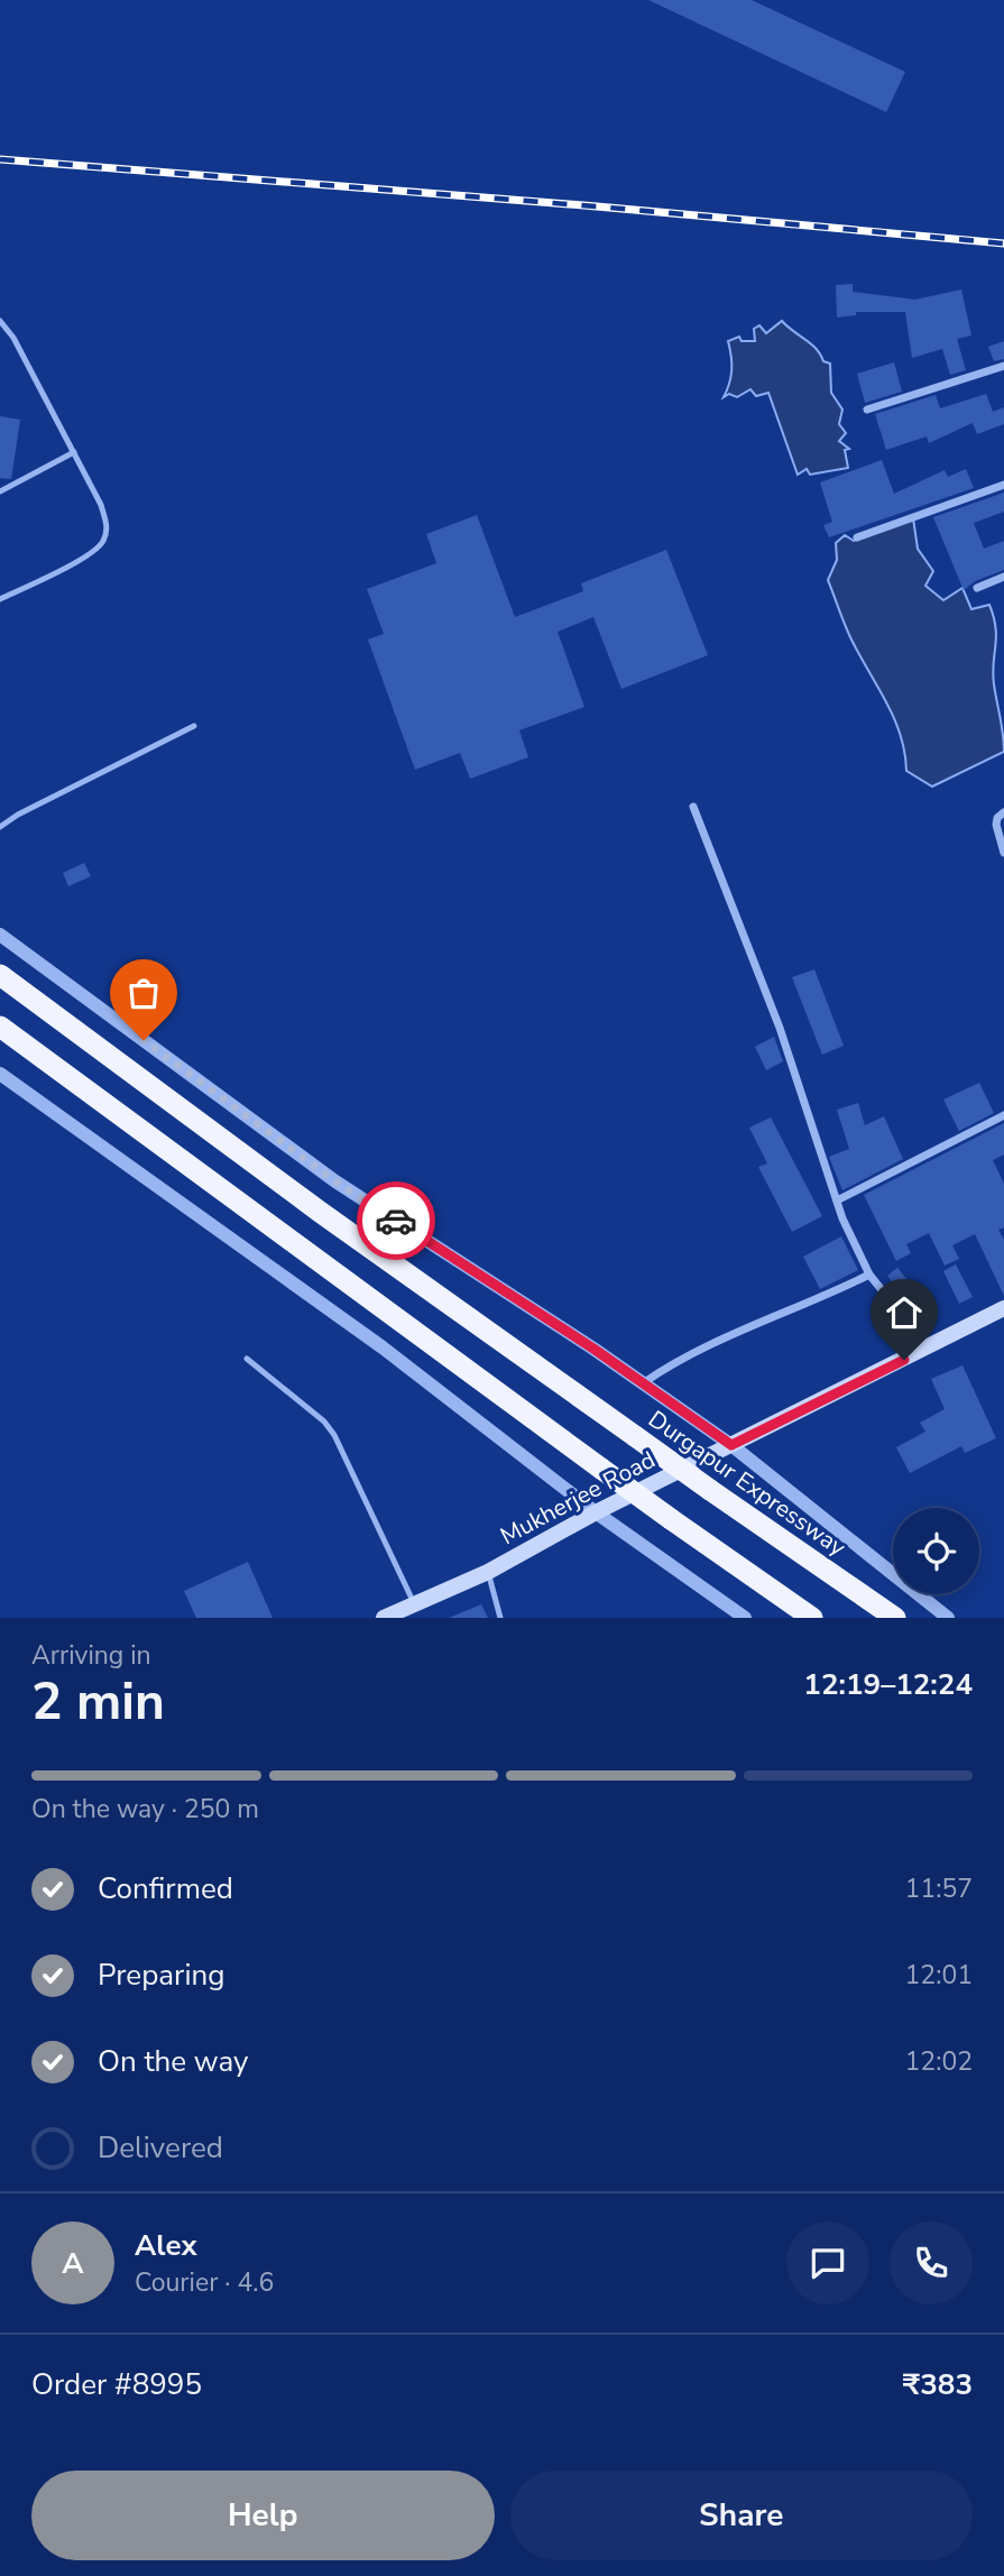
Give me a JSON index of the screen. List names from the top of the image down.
{
  "streets": {
    "highway": ["Durgapur Expressway"],
    "main road": ["Mukherjee Road"]
  },
  "page": {
    "heading": ["2 min", "Arriving in", "12:19–12:24"],
    "panel": [
      "Alex",
      "Courier · 4.6",
      "Order #8995",
      "₹383"
    ],
    "bar": "On the way · 250 m",
    "list": [
      ["Confirmed", "11:57"],
      ["Preparing", "12:01"],
      ["On the way", "12:02"],
      "Delivered"
    ],
    "round": "A",
    "buttons": ["Help", "Share"]
  }
}
